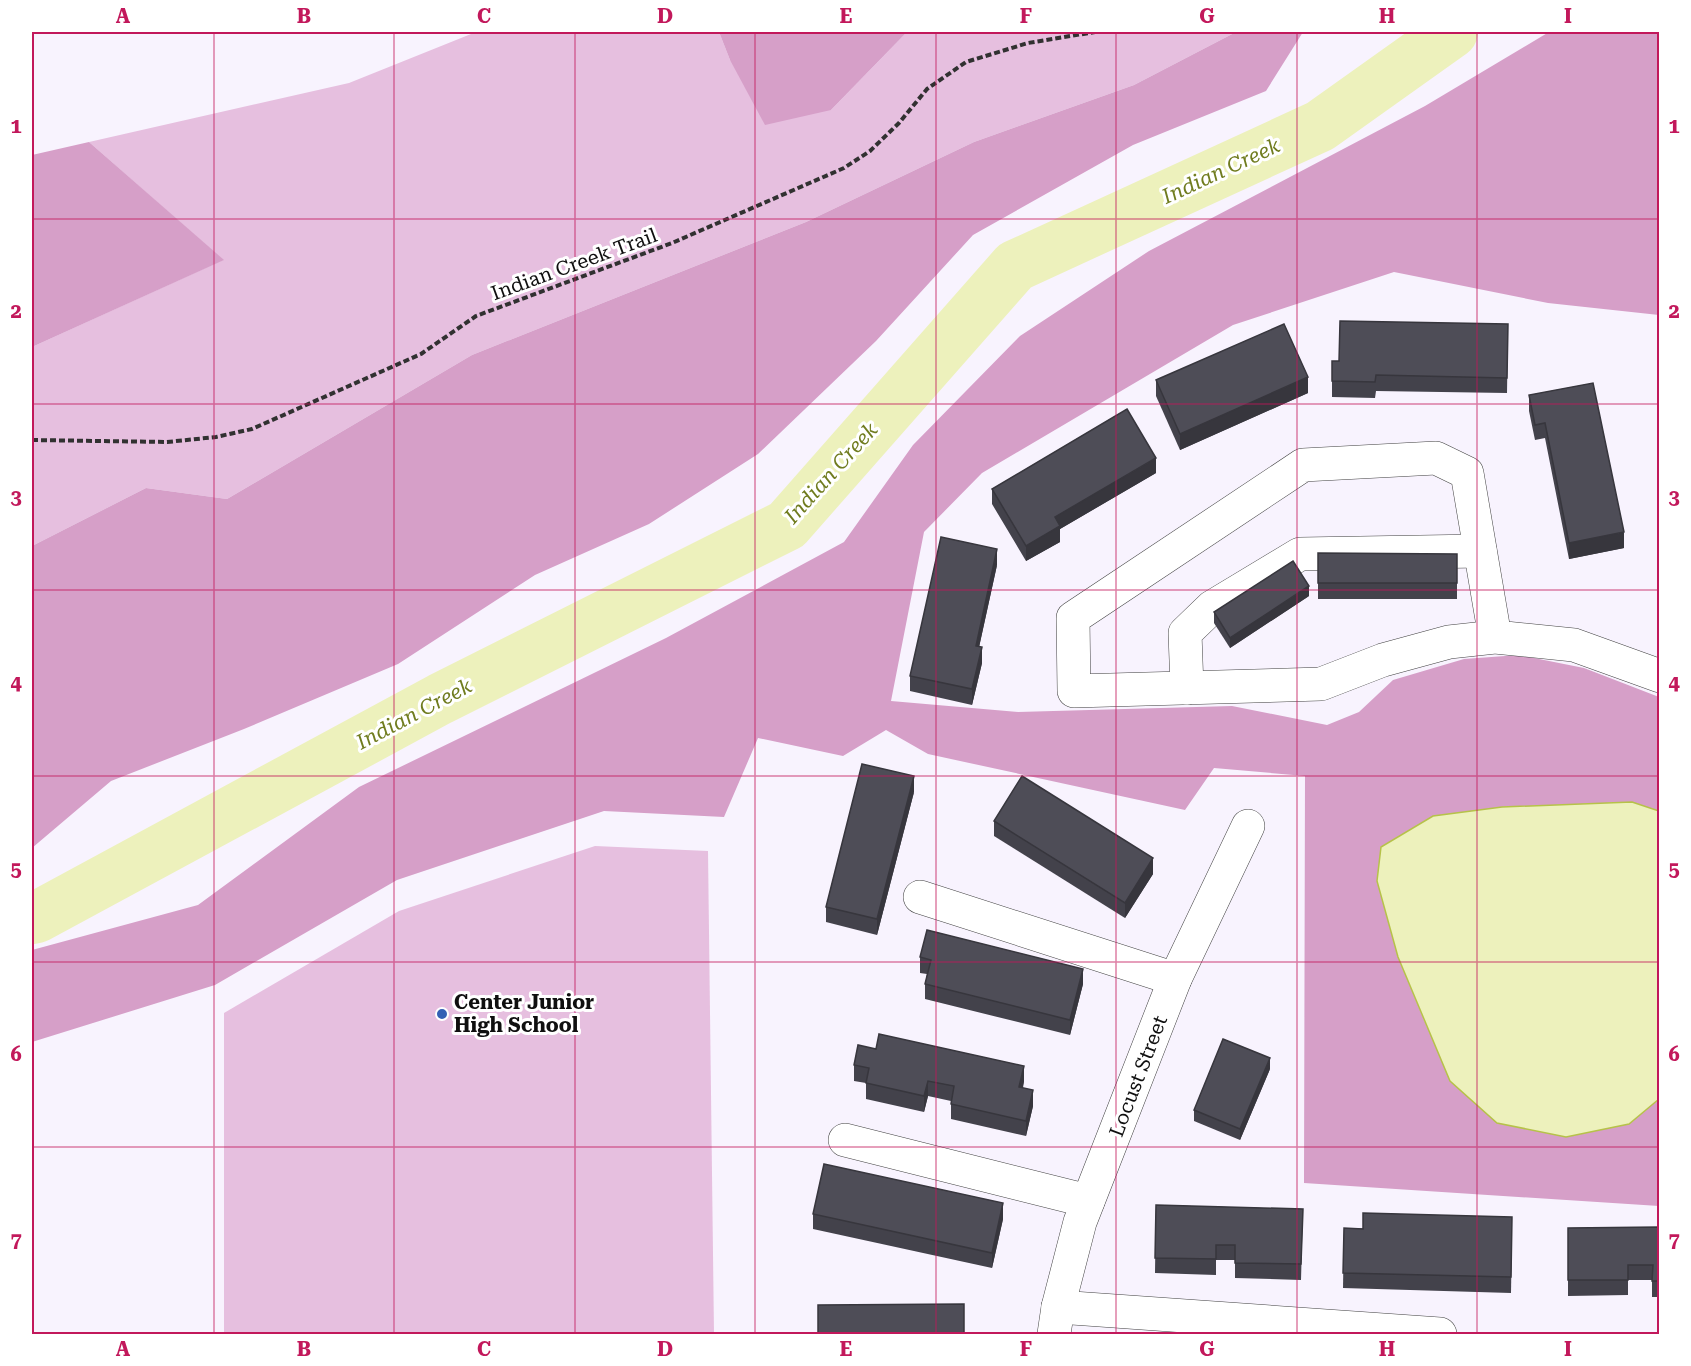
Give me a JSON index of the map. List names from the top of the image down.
{
  "streets": {
    "street": ["Locust Street"],
    "path": ["Indian Creek Trail"]
  },
  "water": ["Indian Creek"],
  "places": ["Center Junior High School"],
  "grid": {
    "columns": [
      "A",
      "B",
      "C",
      "D",
      "E",
      "F",
      "G",
      "H",
      "I"
    ],
    "rows": [
      "1",
      "2",
      "3",
      "4",
      "5",
      "6",
      "7"
    ]
  }
}
